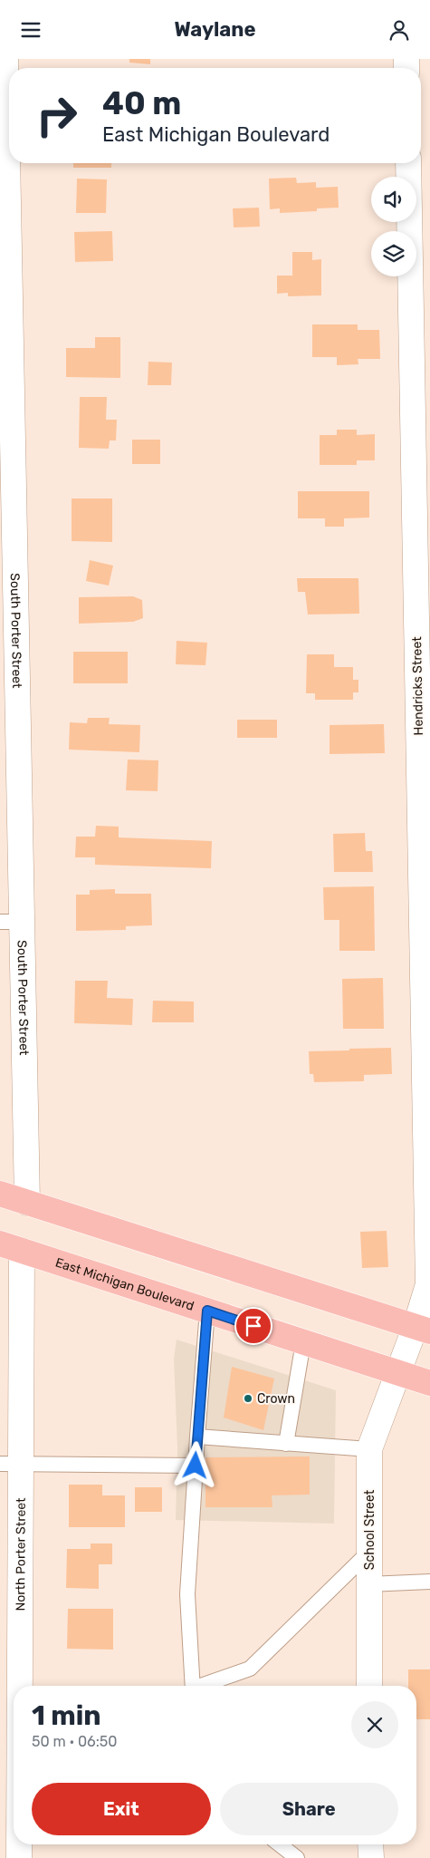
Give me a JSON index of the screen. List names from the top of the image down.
{
  "streets": {
    "main road": ["East Michigan Boulevard"],
    "street": [
      "South Porter Street",
      "Hendricks Street",
      "School Street",
      "North Porter Street"
    ]
  },
  "crossings": [
    ["Hendricks Street", "East Michigan Boulevard"],
    ["Hendricks Street", "School Street"],
    ["East Michigan Boulevard", "School Street"],
    ["East Michigan Boulevard", "North Porter Street"]
  ],
  "places": ["Crown"],
  "page": {
    "header": "Waylane",
    "turn": ["40 m", "East Michigan Boulevard"],
    "heading": ["1 min", "50 m · 06:50"],
    "buttons": ["Exit", "Share"]
  }
}
